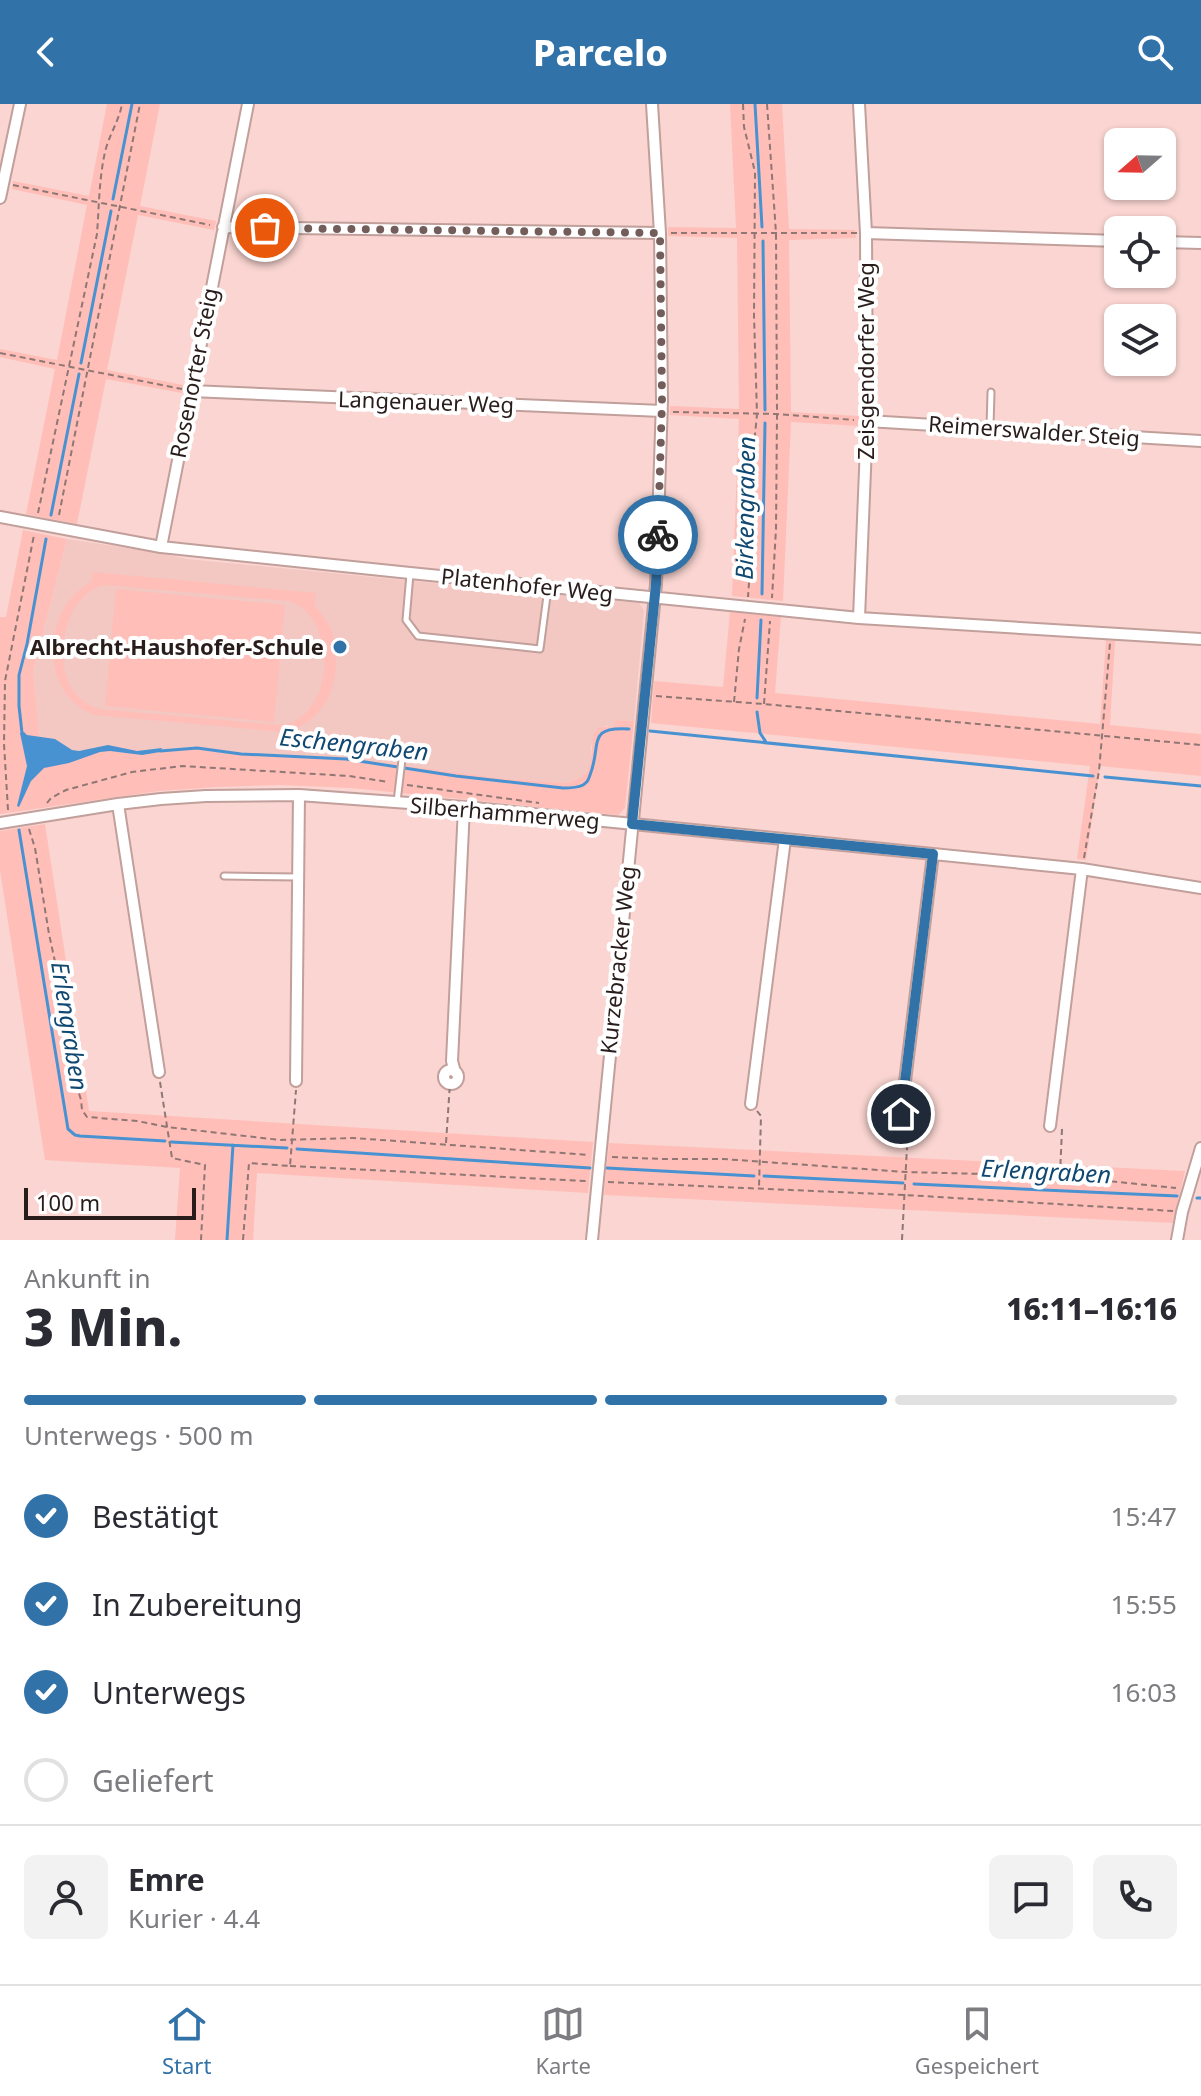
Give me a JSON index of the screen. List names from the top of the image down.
{
  "streets": {
    "street": [
      "Zeisgendorfer Weg",
      "Rosenorter Steig",
      "Langenauer Weg",
      "Reimerswalder Steig",
      "Platenhofer Weg",
      "Silberhammerweg",
      "Kurzebracker Weg"
    ]
  },
  "crossings": [
    ["Zeisgendorfer Weg", "Reimerswalder Steig"],
    ["Zeisgendorfer Weg", "Platenhofer Weg"],
    ["Rosenorter Steig", "Langenauer Weg"],
    ["Rosenorter Steig", "Platenhofer Weg"],
    ["Langenauer Weg", "Kurzebracker Weg"],
    ["Platenhofer Weg", "Kurzebracker Weg"],
    ["Silberhammerweg", "Kurzebracker Weg"]
  ],
  "water": ["Birkengraben", "Eschengraben", "Erlengraben"],
  "places": ["Albrecht-Haushofer-Schule"],
  "scale_bar": "100 m",
  "north": "left",
  "page": {
    "header": "Parcelo",
    "scale": "100 m",
    "heading": ["3 Min.", "Ankunft in", "16:11–16:16"],
    "panel": ["Emre", "Kurier · 4.4"],
    "bar": "Unterwegs · 500 m",
    "list": [
      ["Bestätigt", "15:47"],
      ["In Zubereitung", "15:55"],
      ["Unterwegs", "16:03"],
      "Geliefert"
    ],
    "tabs": ["Start", "Karte", "Gespeichert"]
  }
}
